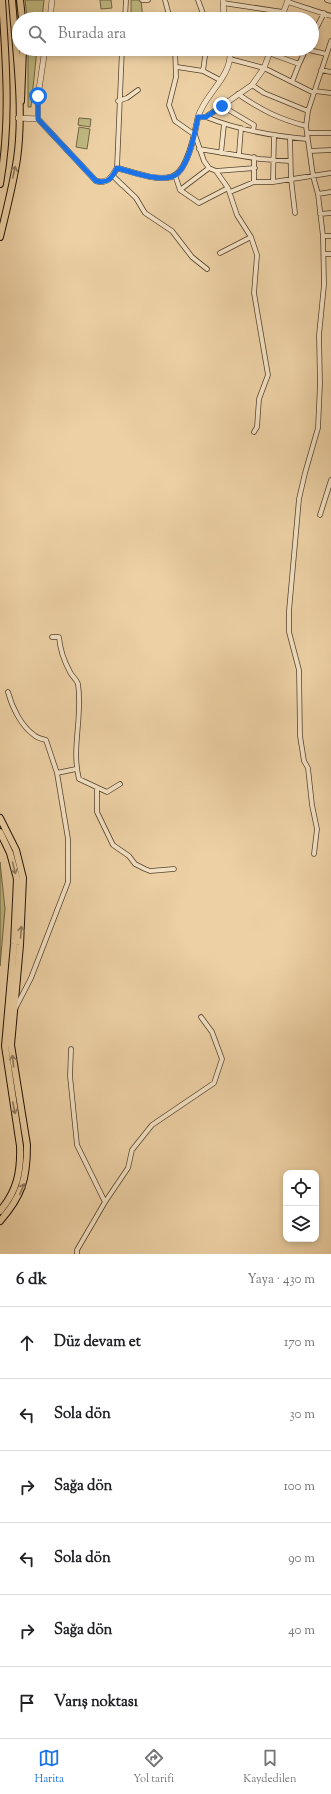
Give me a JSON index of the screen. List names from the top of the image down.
{
  "page": {
    "search": "Burada ara",
    "heading": ["6 dk", "Yaya · 430 m"],
    "list": [
      ["Düz devam et", "170 m"],
      ["Sola dön", "30 m"],
      ["Sağa dön", "100 m"],
      ["Sola dön", "90 m"],
      ["Sağa dön", "40 m"],
      "Varış noktası"
    ],
    "nav": ["Harita", "Yol tarifi", "Kaydedilen"]
  }
}
